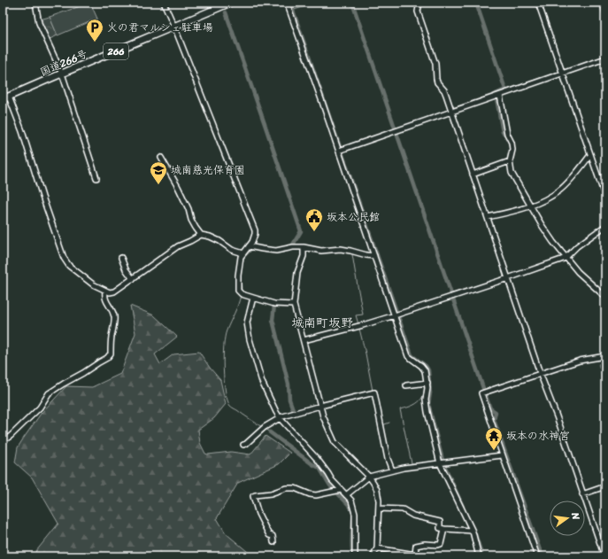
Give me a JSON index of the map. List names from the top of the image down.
{
  "streets": {
    "highway": ["266", "国道266号"]
  },
  "districts": ["城南町坂野"],
  "places": {
    "parking": ["火の君マルシェ駐車場"],
    "school or university": ["城南慈光保育園"],
    "public building": ["坂本公民館"],
    "temple": ["坂本の水神宮"]
  },
  "north": "right"
}
